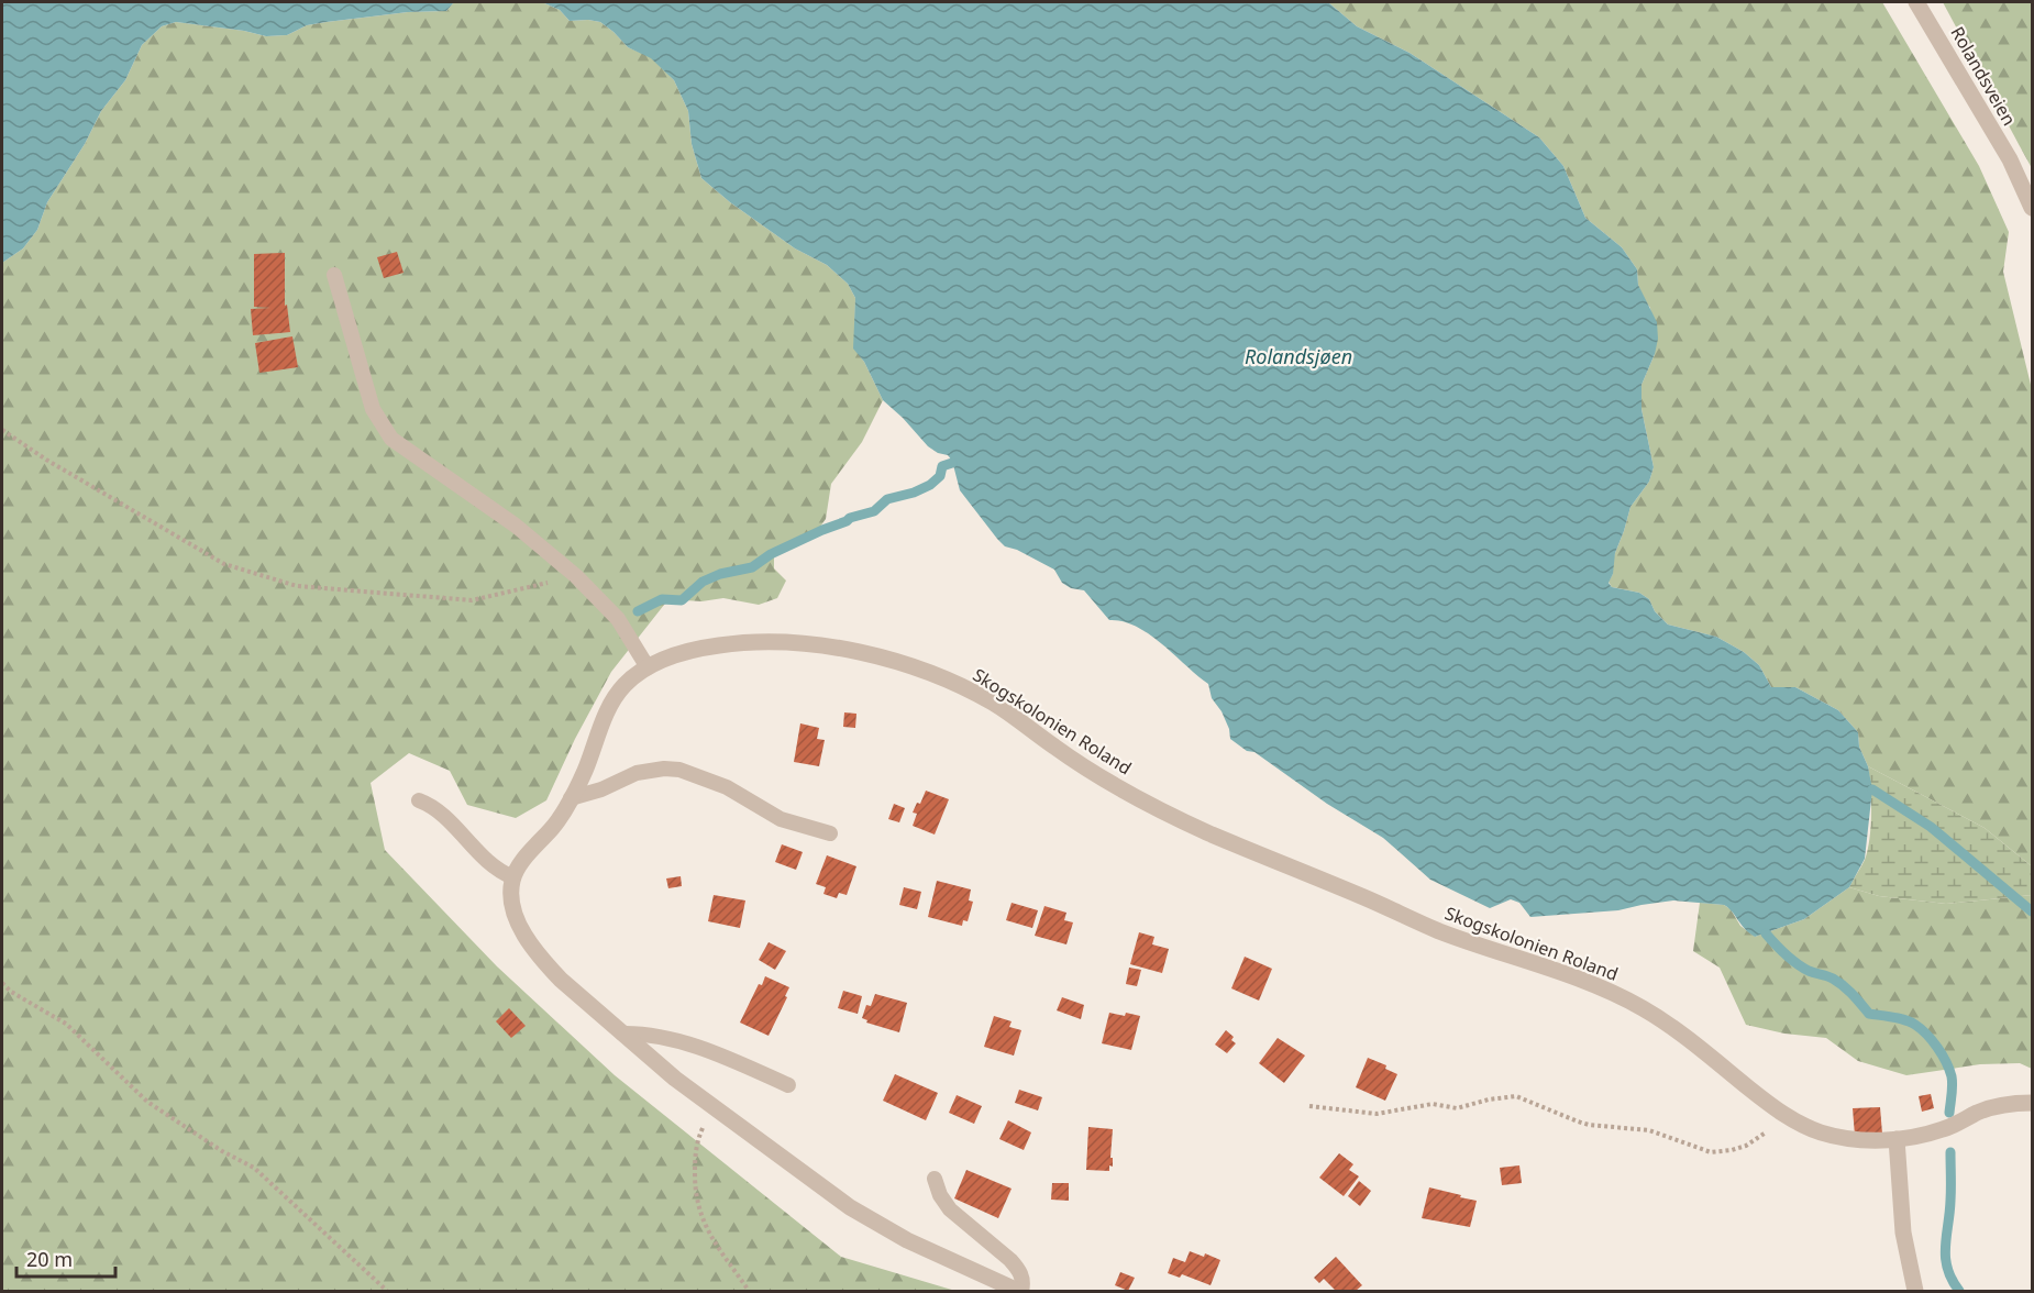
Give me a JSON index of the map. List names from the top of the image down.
{
  "streets": {
    "street": ["Rolandsveien", "Skogskolonien Roland"]
  },
  "water": ["Rolandsjøen"],
  "scale_bar": "20 m"
}
